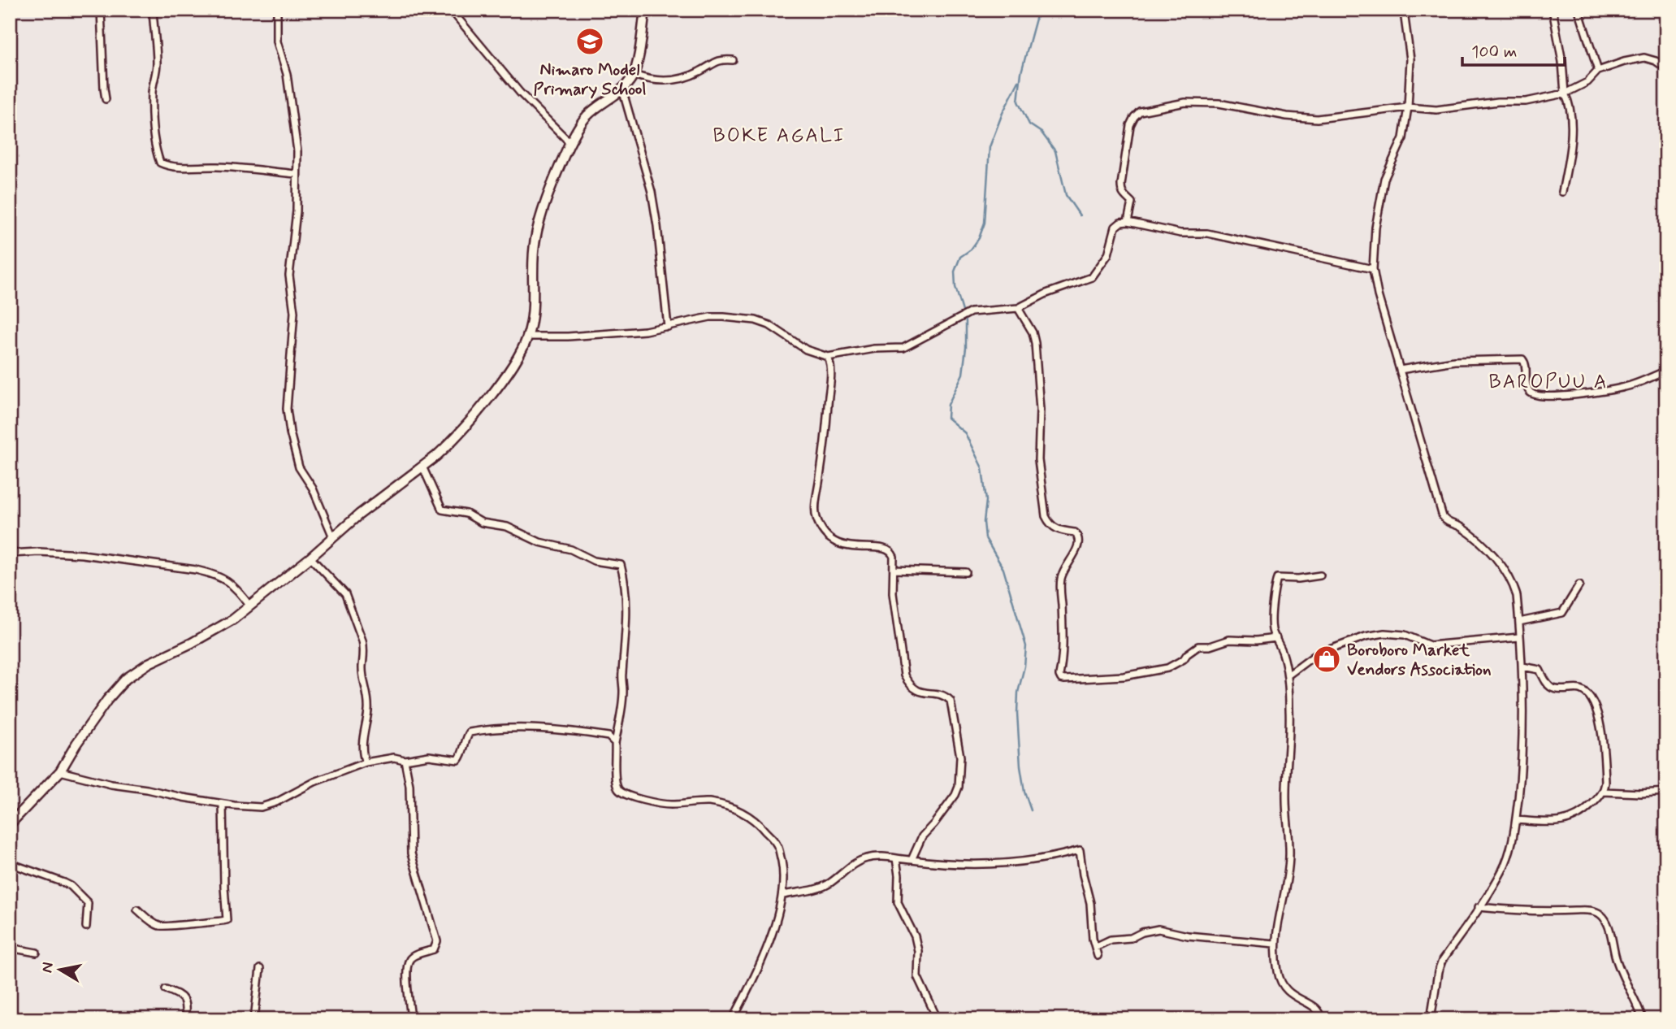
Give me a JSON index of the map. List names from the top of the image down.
{
  "districts": ["BOKE AGALI", "BAROPUU A"],
  "places": {
    "school or university": ["Nimaro Model Primary School"],
    "shop": ["Boroboro Market Vendors Association"]
  },
  "scale_bar": "100 m",
  "north": "left"
}
